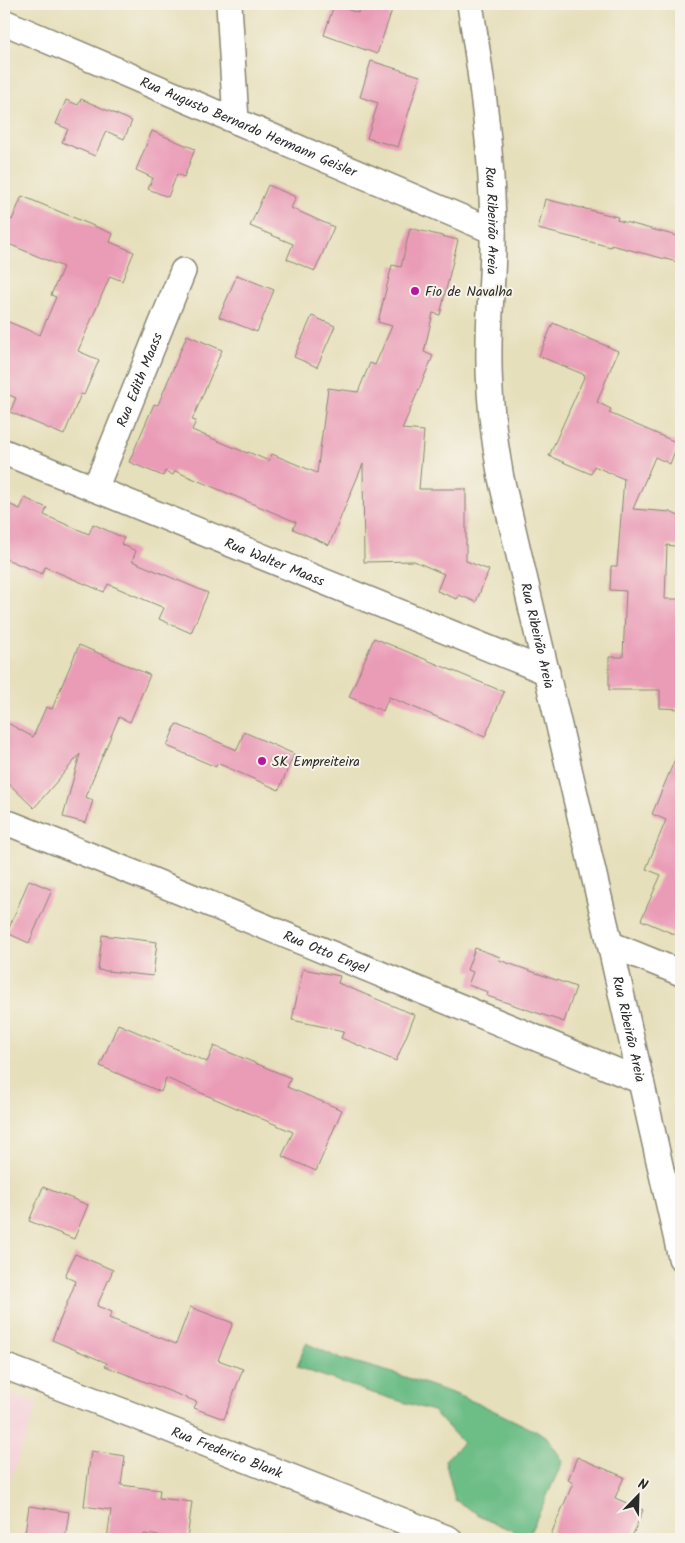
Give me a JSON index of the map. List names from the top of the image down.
{
  "streets": {
    "street": [
      "Rua Augusto Bernardo Hermann Geisler",
      "Rua Ribeirão Areia",
      "Rua Edith Maass",
      "Rua Walter Maass",
      "Rua Otto Engel",
      "Rua Frederico Blank"
    ]
  },
  "crossings": [
    ["Rua Augusto Bernardo Hermann Geisler", "Rua Ribeirão Areia"],
    ["Rua Ribeirão Areia", "Rua Walter Maass"],
    ["Rua Ribeirão Areia", "Rua Otto Engel"],
    ["Rua Edith Maass", "Rua Walter Maass"]
  ],
  "places": ["Fio de Navalha", "SK Empreiteira"],
  "north": "top right"
}
